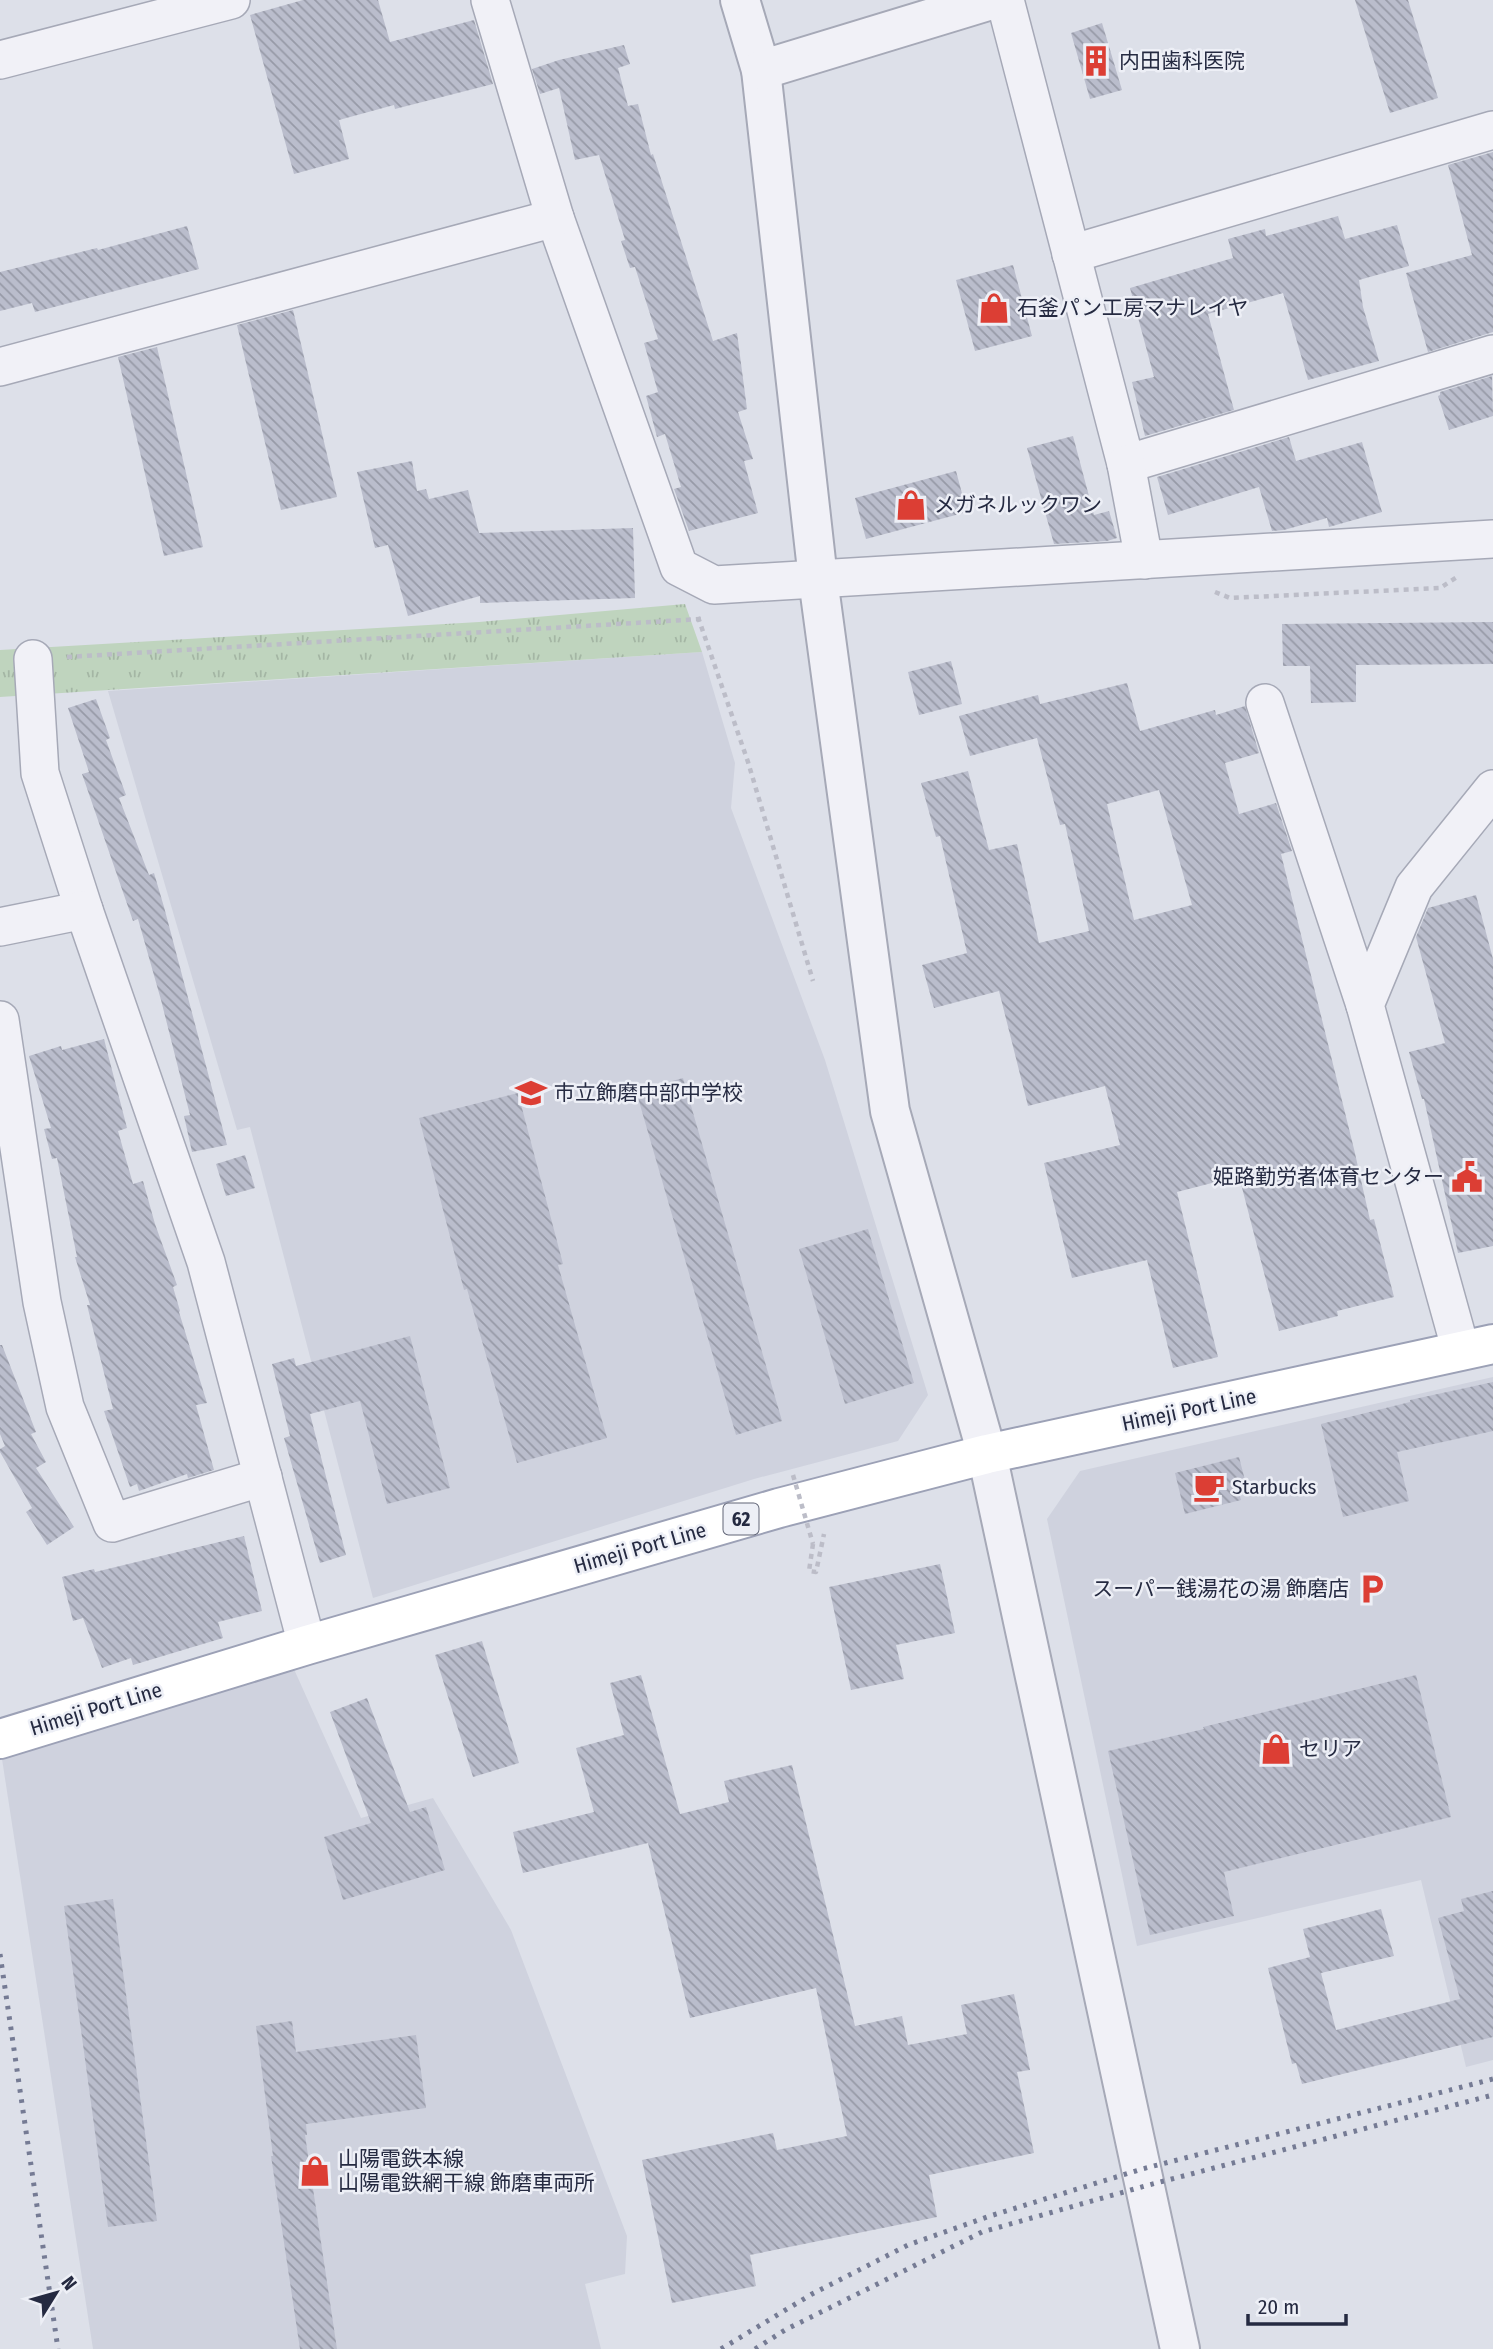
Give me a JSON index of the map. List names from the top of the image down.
{
  "streets": {
    "main road": ["Himeji Port Line", "62"]
  },
  "places": {
    "building": ["内田歯科医院"],
    "shop": [
      "石釜パン工房マナレイヤ",
      "メガネルックワン",
      "セリア",
      "山陽電鉄本線 山陽電鉄網干線 飾磨車両所"
    ],
    "school or university": ["市立飾磨中部中学校"],
    "public building": ["姫路勤労者体育センター"],
    "cafe": ["Starbucks"],
    "parking": ["スーパー銭湯花の湯 飾磨店"]
  },
  "scale_bar": "20 m",
  "north": "top right"
}
